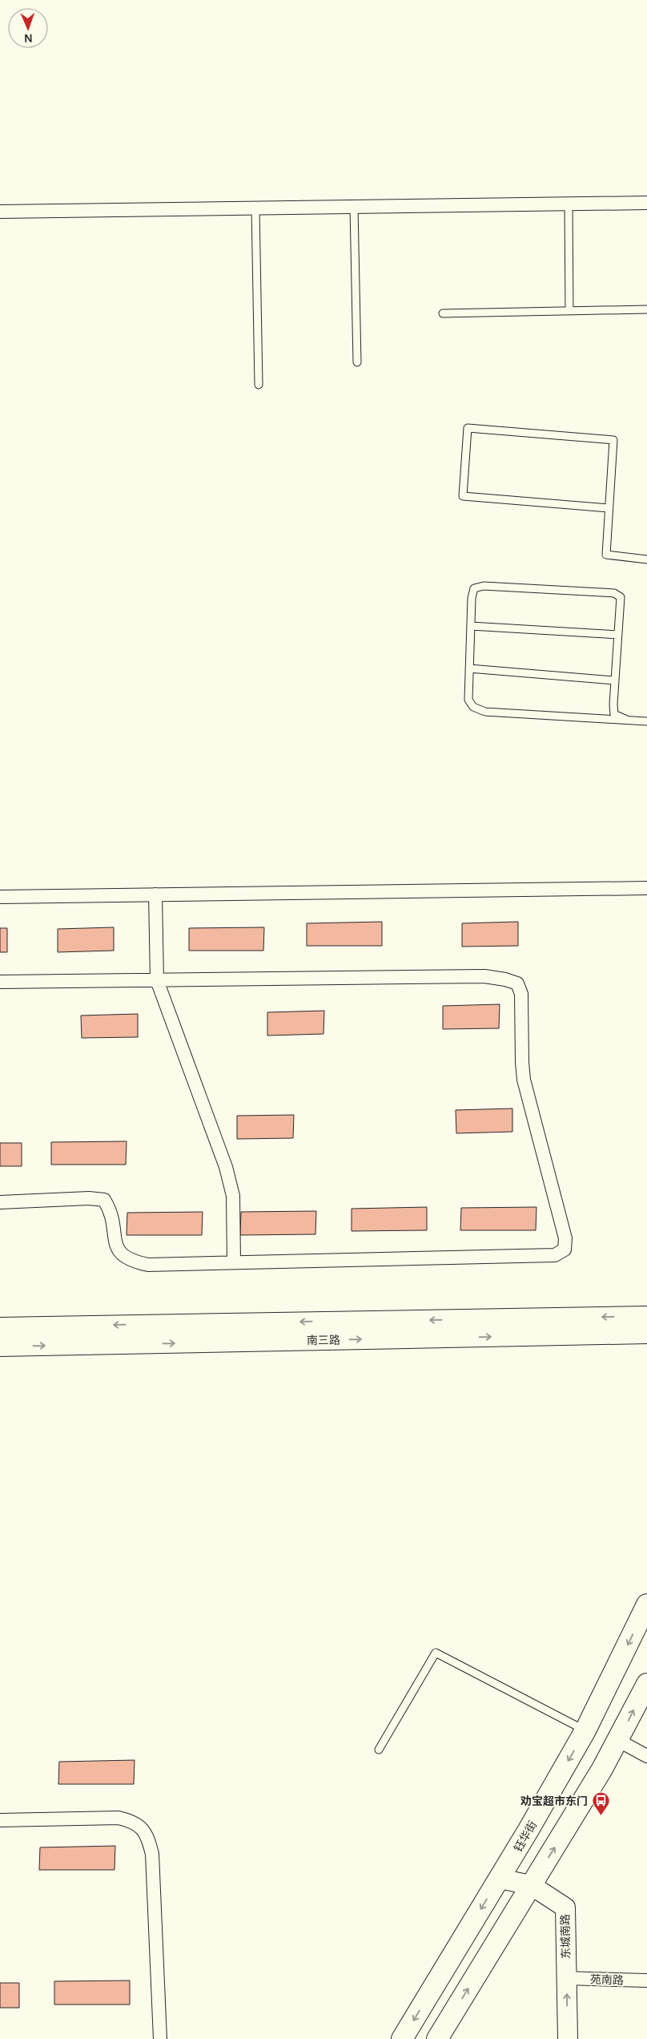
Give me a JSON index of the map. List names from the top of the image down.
{
  "streets": {
    "main road": ["钰华街"],
    "street": ["南三路", "东城南路", "苑南路"]
  },
  "crossings": [
    ["钰华街", "东城南路"],
    ["东城南路", "苑南路"]
  ],
  "places": {
    "bus stop": ["劝宝超市东门"]
  },
  "north": "bottom"
}
